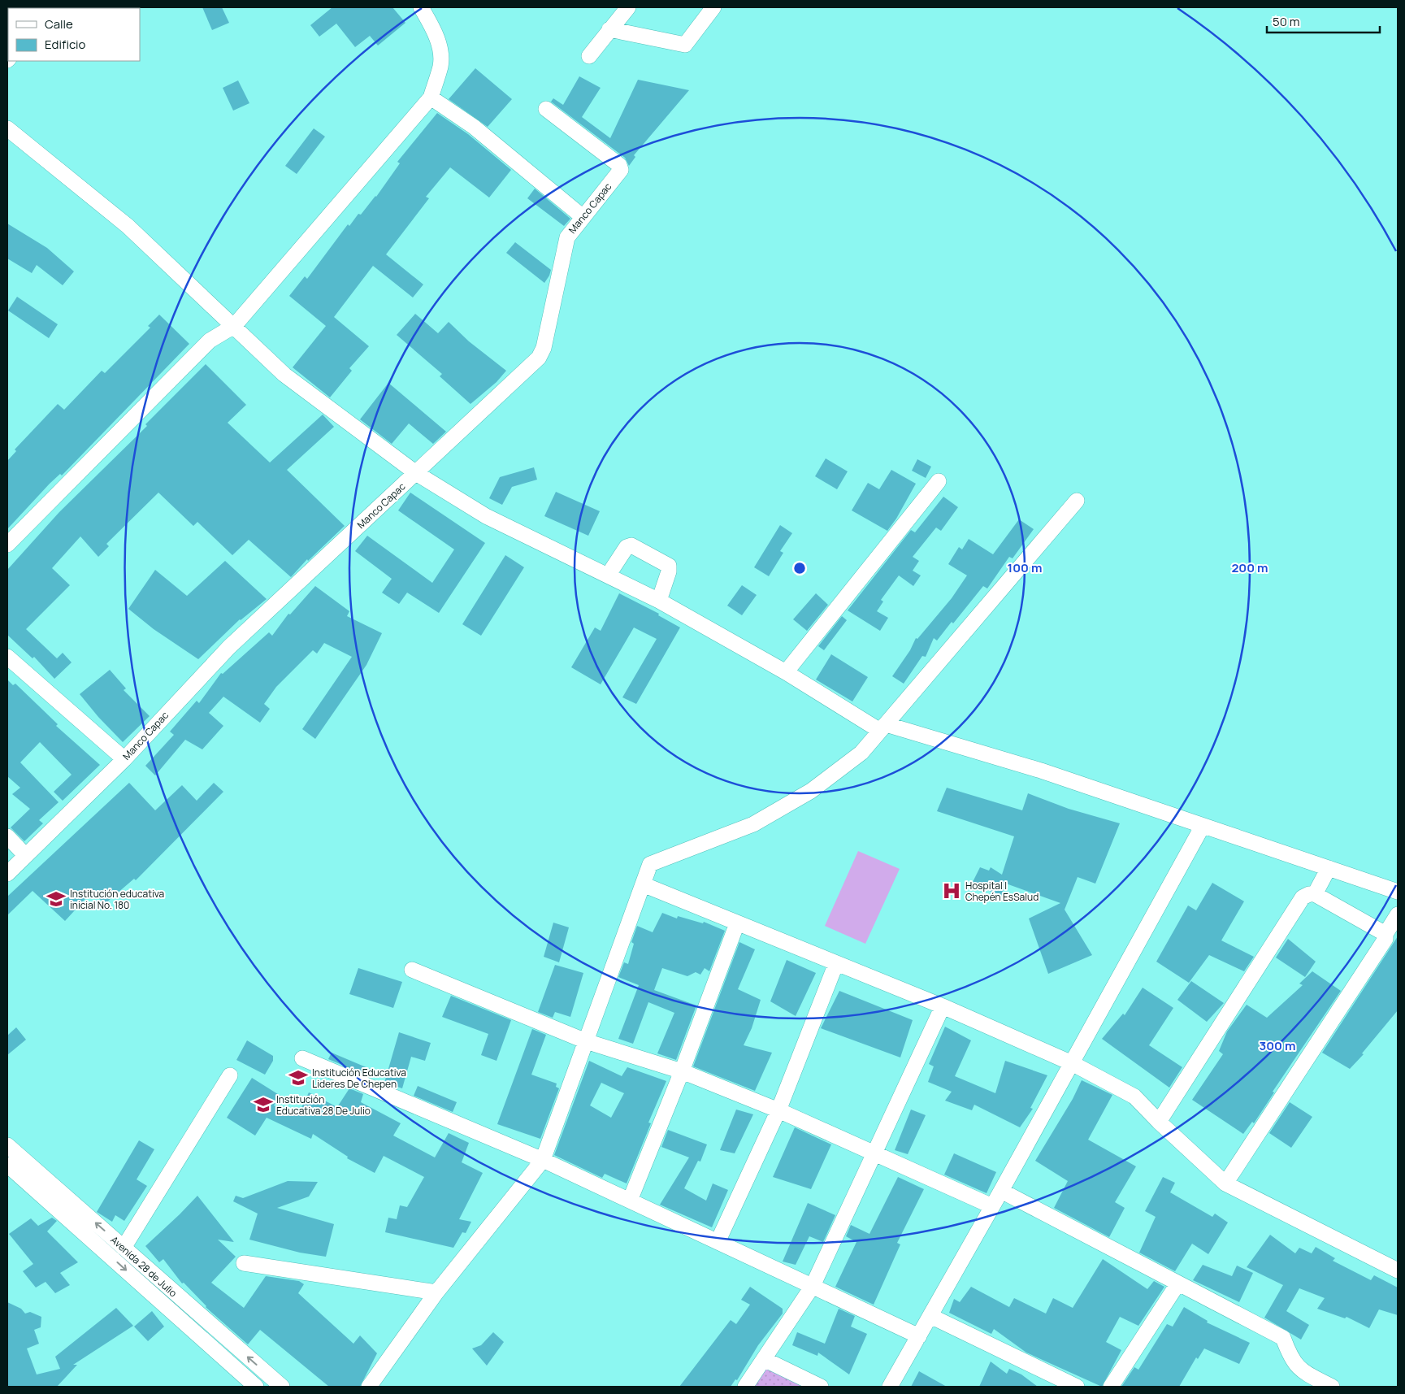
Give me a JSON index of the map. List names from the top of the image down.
{
  "streets": {
    "street": ["Manco Capac", "Avenida 28 de Julio"]
  },
  "places": {
    "hospital": ["Hospital I Chepén EsSalud"],
    "school or university": ["Institución educativa inicial No. 180", "Institución Educativa Lideres De Chepen", "Institución Educativa 28 De Julio"]
  },
  "legend": ["Calle", "Edificio"],
  "scale_bar": "50 m",
  "rings": ["100 m", "200 m", "300 m"]
}
